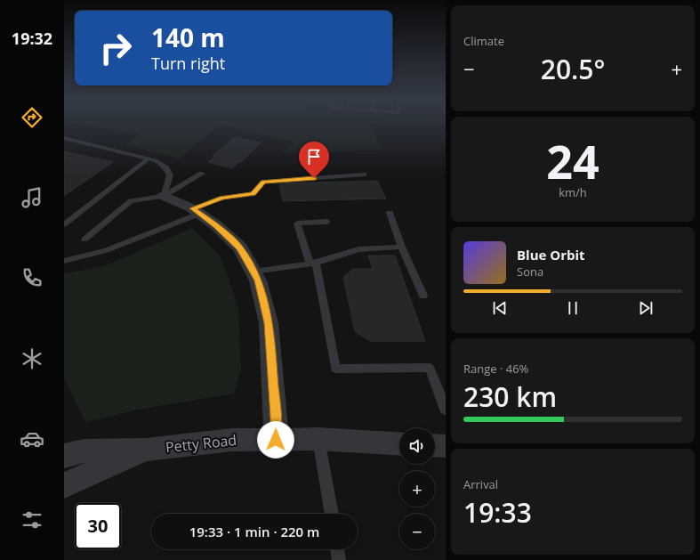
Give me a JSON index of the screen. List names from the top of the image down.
{
  "streets": {
    "street": ["Petty Road"]
  },
  "page": {
    "tabs": "19:32",
    "tile": [
      "Climate",
      ["24", "km/h"],
      ["Range · 46%", "230 km"],
      ["Arrival", "19:33"]
    ],
    "turn": ["140 m", "Turn right"],
    "heat": ["−", "20.5°", "+"],
    "song": ["Blue Orbit", "Sona"],
    "map_buttons": ["+", "−"],
    "limit": "30",
    "trip": "19:33 · 1 min · 220 m"
  }
}
